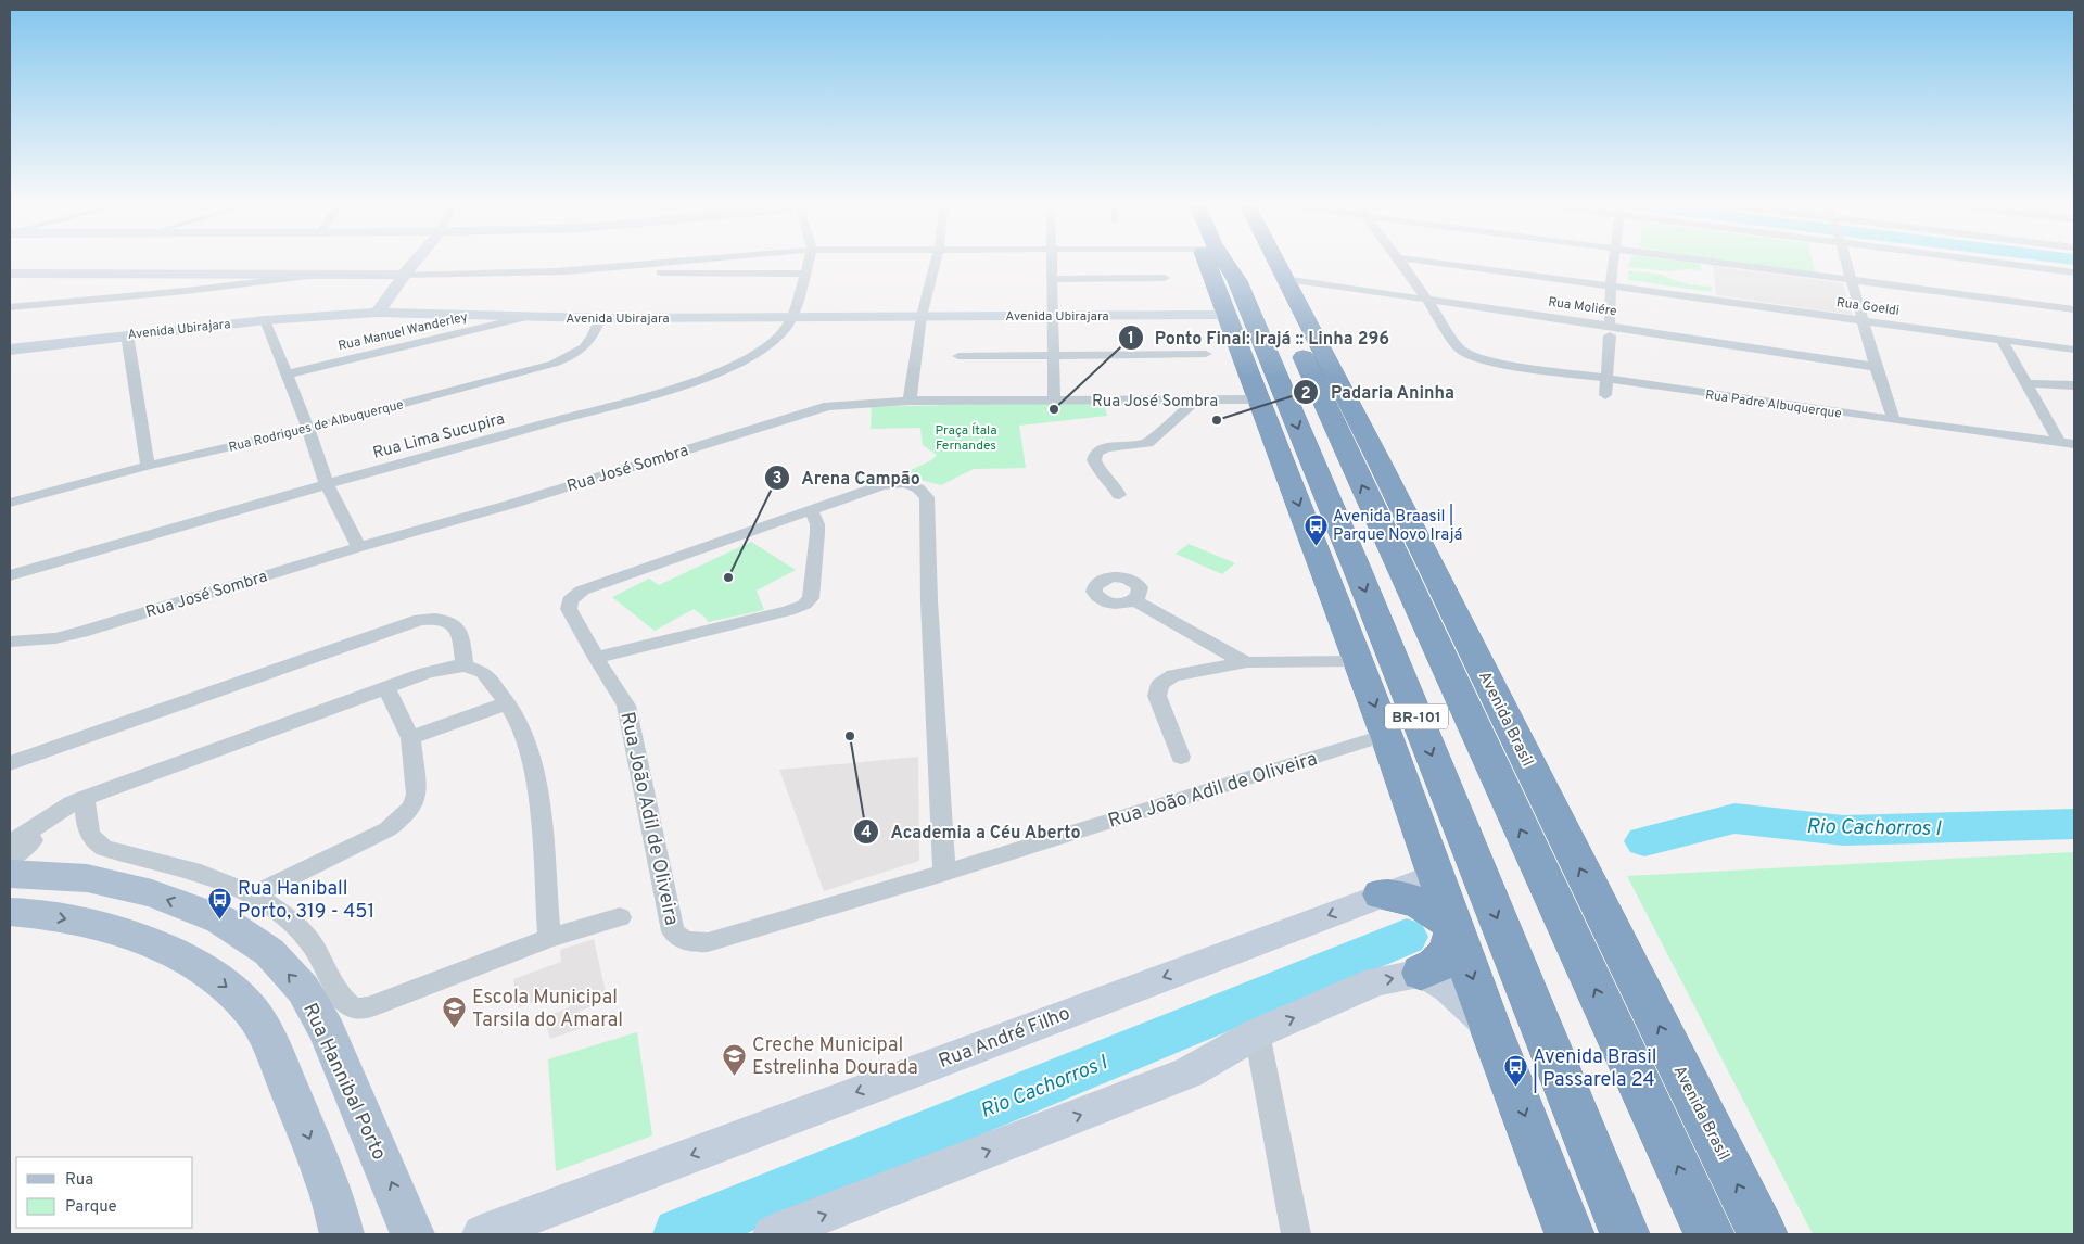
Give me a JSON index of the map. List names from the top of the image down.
{
  "streets": {
    "highway": ["BR-101", "Avenida Brasil"],
    "main road": ["Rua Hannibal Porto"],
    "street": [
      "Rua Moliére",
      "Rua Goeldi",
      "Avenida Ubirajara",
      "Rua Manuel Wanderley",
      "Rua José Sombra",
      "Rua Padre Albuquerque",
      "Rua Rodrigues de Albuquerque",
      "Rua Lima Sucupira",
      "Rua João Adil de Oliveira",
      "Rua André Filho"
    ]
  },
  "crossings": [
    ["Rua Moliére", "Rua Padre Albuquerque"],
    ["Rua Moliére", "Avenida Brasil"],
    ["Avenida Ubirajara", "Rua Manuel Wanderley"],
    ["Avenida Ubirajara", "Rua Rodrigues de Albuquerque"],
    ["Avenida Ubirajara", "Rua Lima Sucupira"],
    ["Avenida Ubirajara", "BR-101"],
    ["Rua José Sombra", "BR-101"],
    ["BR-101", "Rua João Adil de Oliveira"],
    ["BR-101", "Rua André Filho"]
  ],
  "water": ["Rio Cachorros I"],
  "parks": ["Praça Ítala Fernandes"],
  "places": {
    "other": [
      "Ponto Final: Irajá :: Linha 296",
      "Padaria Aninha",
      "Arena Campão",
      "Academia a Céu Aberto"
    ],
    "bus stop": ["Avenida Braasil | Parque Novo Irajá", "Rua Haniball Porto, 319 - 451", "Avenida Brasil | Passarela 24"],
    "school or university": ["Escola Municipal Tarsila do Amaral", "Creche Municipal Estrelinha Dourada"]
  },
  "legend": ["Rua", "Parque"]
}
